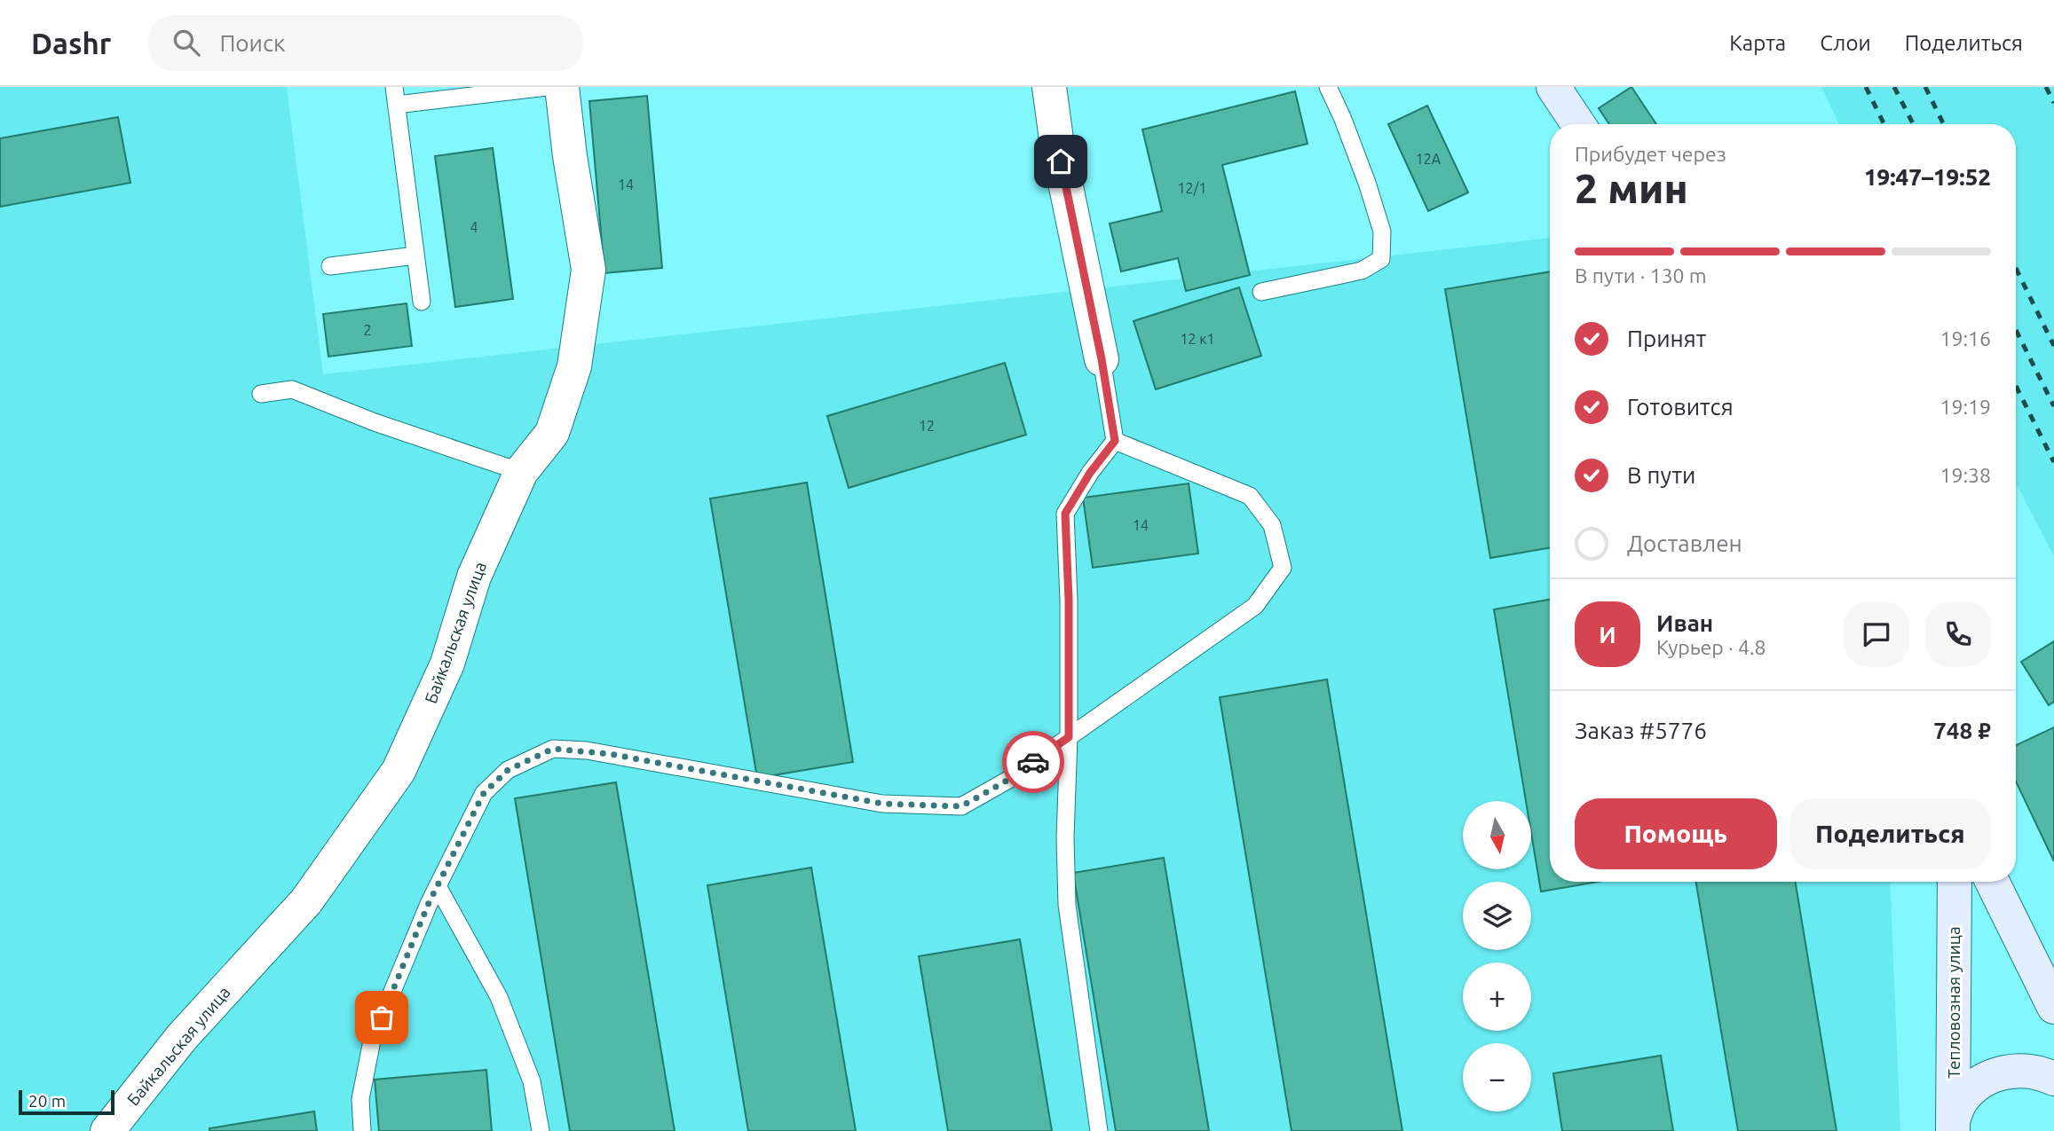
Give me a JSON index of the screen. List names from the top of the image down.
{
  "streets": {
    "street": ["Байкальская улица", "Тепловозная улица"]
  },
  "house_numbers": [
    "12А",
    "14",
    "12/1",
    "4",
    "2",
    "12 к1",
    "12",
    "14"
  ],
  "scale_bar": "20 m",
  "north": "bottom",
  "page": {
    "header": "Dashr",
    "search": "Поиск",
    "nav": ["Карта", "Слои", "Поделиться"],
    "heading": ["2 мин", "Прибудет через", "19:47–19:52"],
    "panel": [
      "Иван",
      "Курьер · 4.8",
      "Заказ #5776",
      "748 ₽"
    ],
    "bar": "В пути · 130 m",
    "list": [
      ["Принят", "19:16"],
      ["Готовится", "19:19"],
      ["В пути", "19:38"],
      "Доставлен"
    ],
    "round": "И",
    "buttons": ["Помощь", "Поделиться"],
    "map_buttons": ["+", "−"],
    "scale": "20 m"
  }
}
